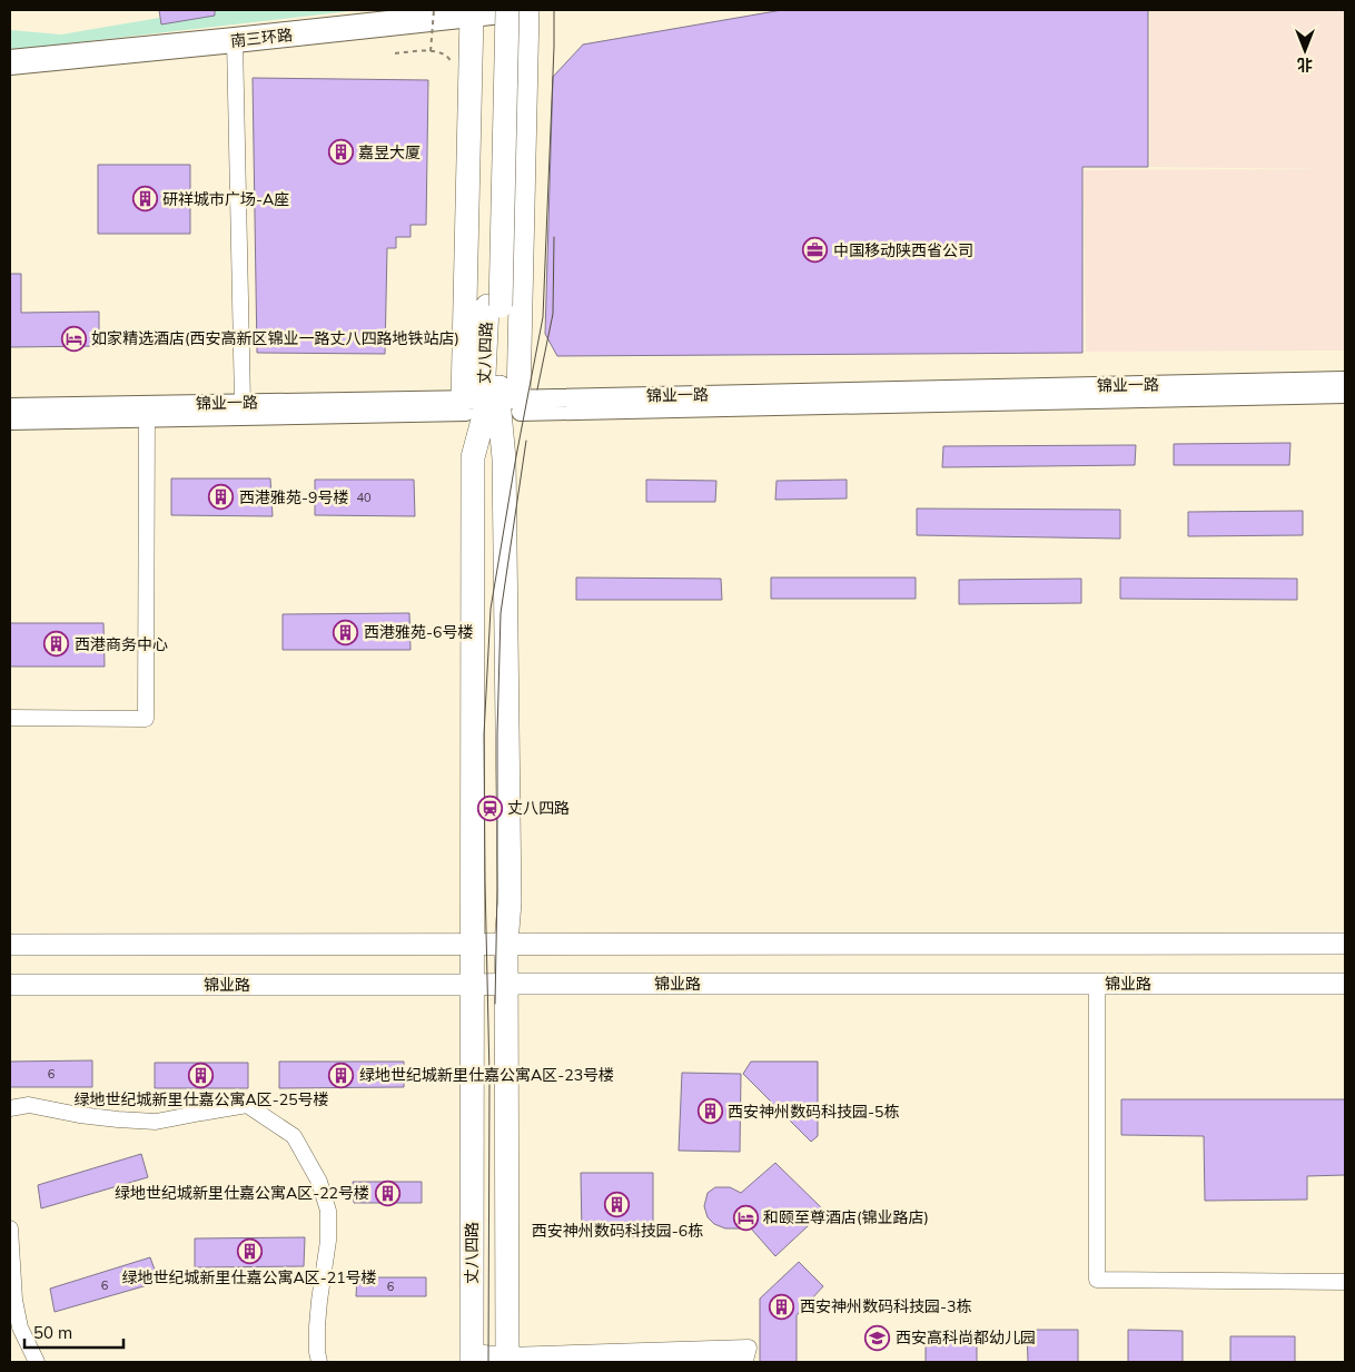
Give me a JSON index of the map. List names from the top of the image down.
{
  "streets": {
    "highway": ["南三环路"],
    "main road": ["丈八四路", "锦业路"],
    "street": ["锦业一路"]
  },
  "crossings": [
    ["南三环路", "丈八四路"],
    ["丈八四路", "锦业一路"],
    ["丈八四路", "锦业路"]
  ],
  "places": {
    "building": [
      "嘉昱大厦",
      "研祥城市广场-A座",
      "西港雅苑-9号楼",
      "西港雅苑-6号楼",
      "西港商务中心",
      "绿地世纪城新里仕嘉公寓A区-25号楼",
      "绿地世纪城新里仕嘉公寓A区-23号楼",
      "西安神州数码科技园-5栋",
      "绿地世纪城新里仕嘉公寓A区-22号楼",
      "西安神州数码科技园-6栋",
      "绿地世纪城新里仕嘉公寓A区-21号楼",
      "西安神州数码科技园-3栋"
    ],
    "office": ["中国移动陕西省公司"],
    "hotel": ["如家精选酒店(西安高新区锦业一路丈八四路地铁站店)", "和颐至尊酒店(锦业路店)"],
    "station": ["丈八四路"],
    "school or university": ["西安高科尚都幼儿园"]
  },
  "house_numbers": [
    "40",
    "6",
    "6",
    "6"
  ],
  "scale_bar": "50 m",
  "north": "bottom"
}
